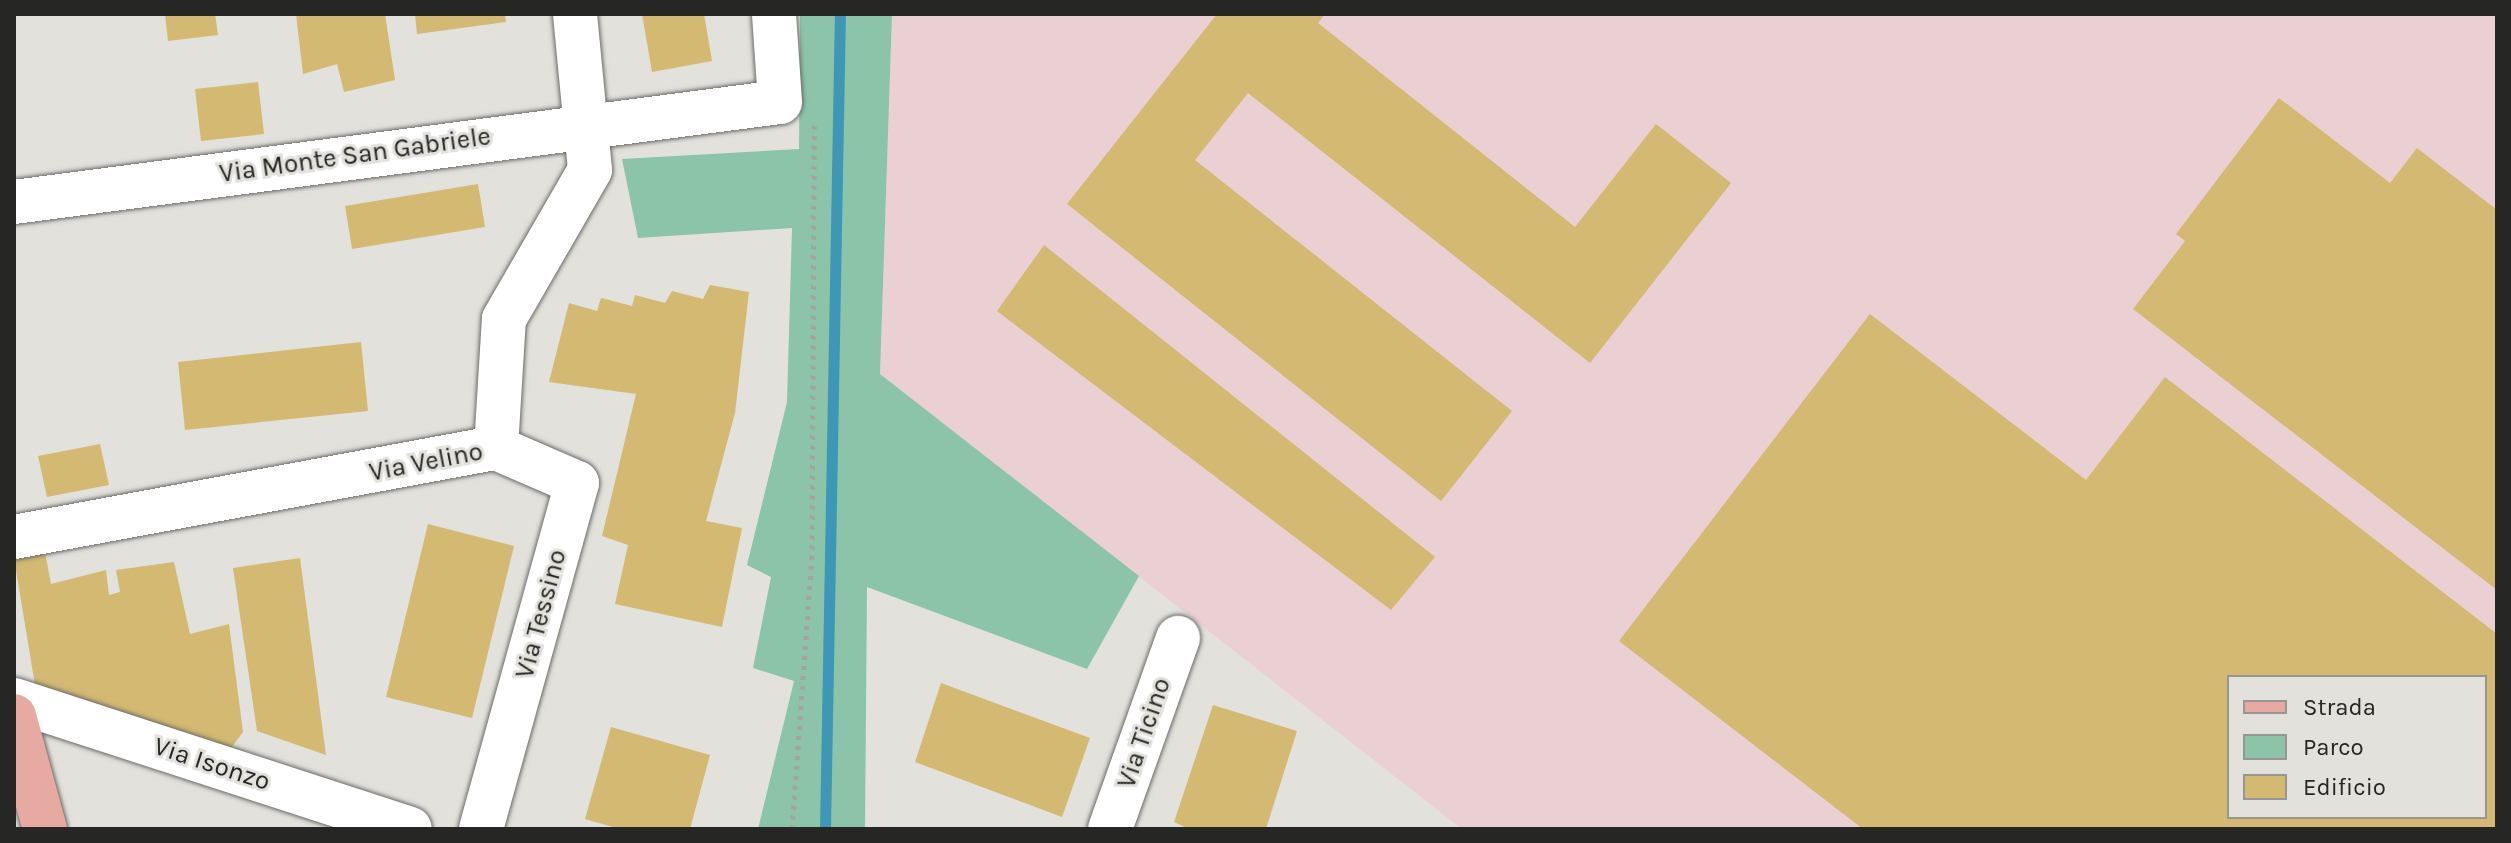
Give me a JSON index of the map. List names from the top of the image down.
{
  "streets": {
    "street": [
      "Via Monte San Gabriele",
      "Via Velino",
      "Via Tessino",
      "Via Ticino",
      "Via Isonzo"
    ]
  },
  "crossings": [
    ["Via Monte San Gabriele", "Via Velino"],
    ["Via Velino", "Via Tessino"]
  ],
  "legend": ["Strada", "Parco", "Edificio"]
}
